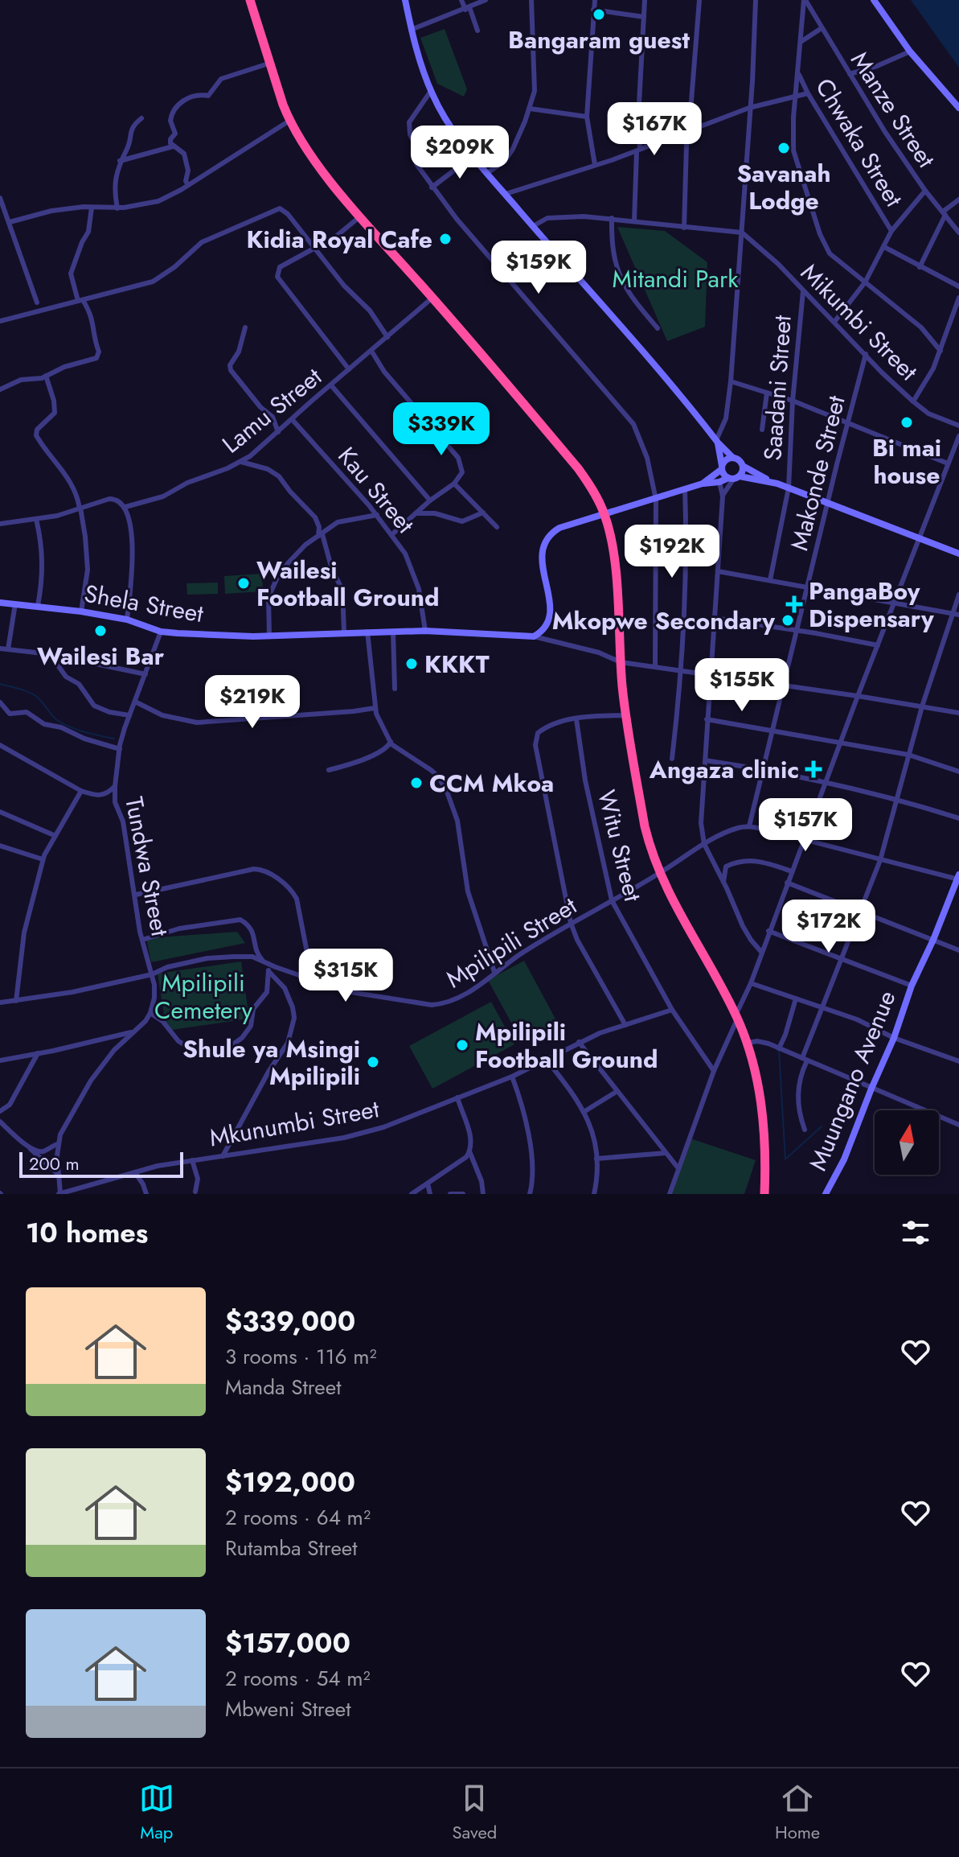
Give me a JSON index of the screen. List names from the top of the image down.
{
  "streets": {
    "main road": ["Shela Street", "Muungano Avenue"],
    "street": [
      "Manze Street",
      "Chwaka Street",
      "Mikumbi Street",
      "Saadani Street",
      "Lamu Street",
      "Makonde Street",
      "Kau Street",
      "Witu Street",
      "Tundwa Street",
      "Mpilipili Street",
      "Mkunumbi Street"
    ]
  },
  "crossings": [
    ["Mikumbi Street", "Saadani Street"],
    ["Mikumbi Street", "Makonde Street"],
    ["Lamu Street", "Kau Street"],
    ["Makonde Street", "Mpilipili Street"],
    ["Kau Street", "Shela Street"],
    ["Shela Street", "Tundwa Street"],
    ["Witu Street", "Mpilipili Street"],
    ["Witu Street", "Mkunumbi Street"],
    ["Tundwa Street", "Mpilipili Street"]
  ],
  "parks": ["Mitandi Park", "Mpilipili Cemetery"],
  "places": {
    "other": [
      "Bangaram guest",
      "Savanah Lodge",
      "Kidia Royal Cafe",
      "Bi mai house",
      "Wailesi Football Ground",
      "Mkopwe Secondary",
      "Wailesi Bar",
      "KKKT",
      "CCM Mkoa",
      "Mpilipili Football Ground",
      "Shule ya Msingi Mpilipili"
    ],
    "health": ["PangaBoy Dispensary", "Angaza clinic"]
  },
  "scale_bar": "200 m",
  "north": "top",
  "page": {
    "price": [
      "$167K",
      "$209K",
      "$159K",
      "$339K",
      "$192K",
      "$155K",
      "$219K",
      "$157K",
      "$172K",
      "$315K"
    ],
    "scale": "200 m",
    "heading": "10 homes",
    "list": [
      {
        "name": "$339,000",
        "note": "3 rooms · 116 m² · Manda Street"
      },
      {
        "name": "$192,000",
        "note": "2 rooms · 64 m² · Rutamba Street"
      },
      {
        "name": "$157,000",
        "note": "2 rooms · 54 m² · Mbweni Street"
      }
    ],
    "tabs": ["Map", "Saved", "Home"]
  }
}
